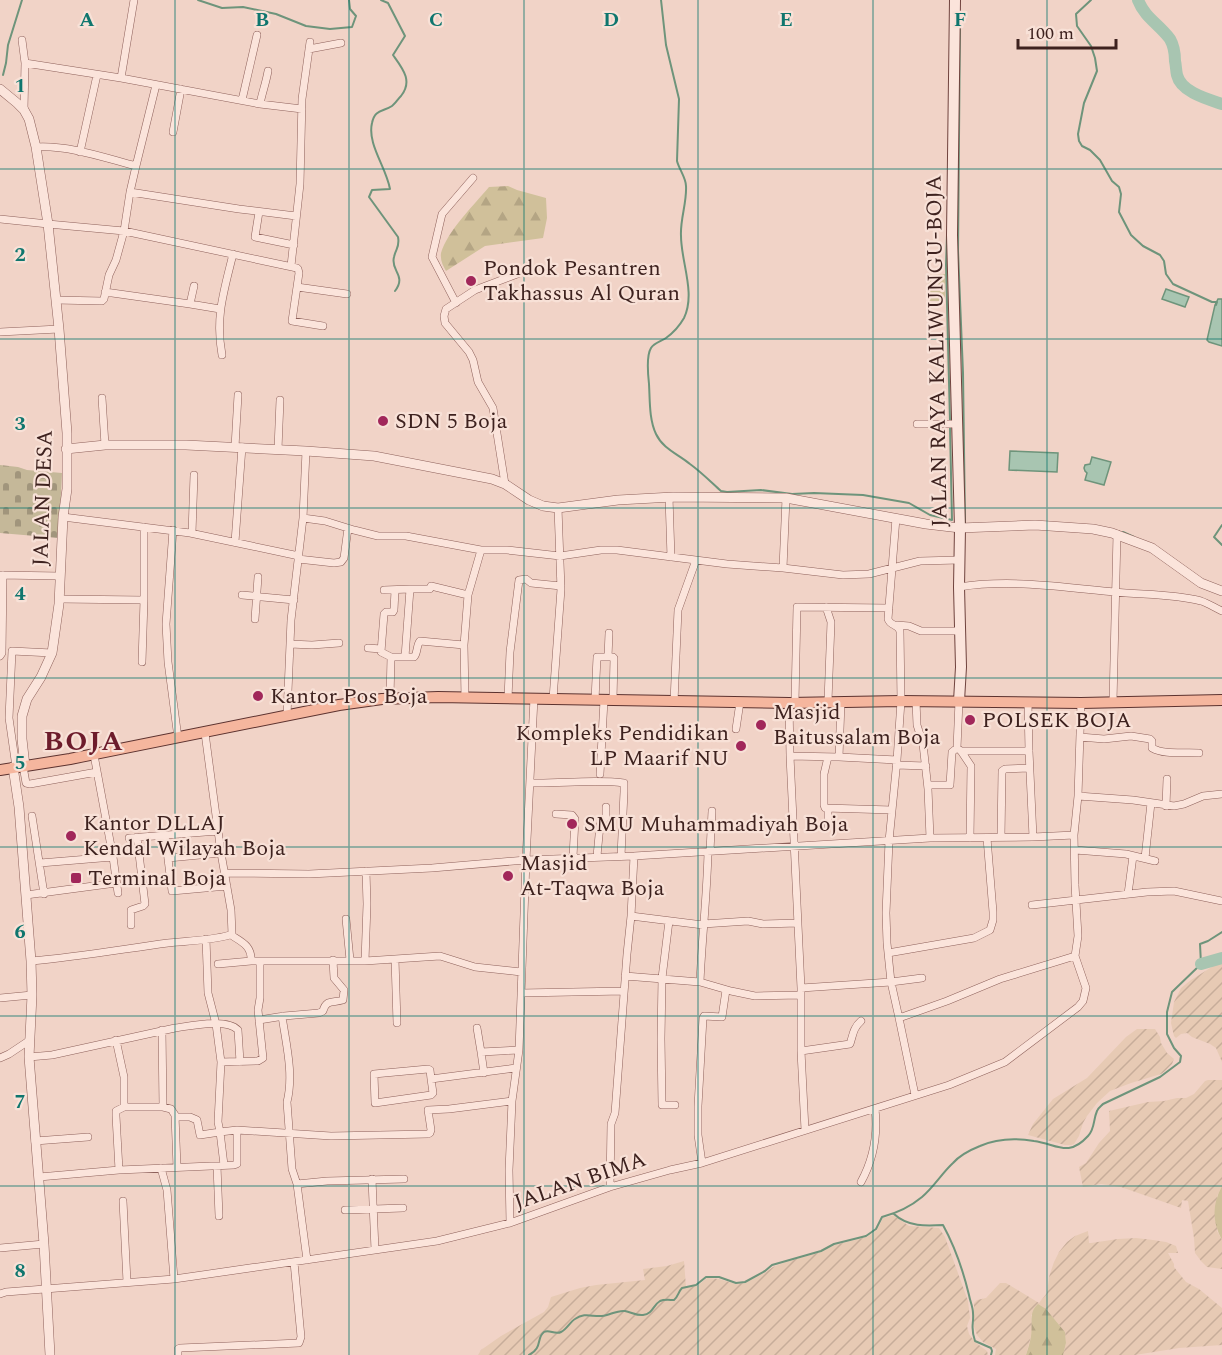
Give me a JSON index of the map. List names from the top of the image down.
{
  "streets": {
    "main road": ["JALAN RAYA KALIWUNGU-BOJA"],
    "street": ["JALAN DESA", "JALAN BIMA"]
  },
  "crossings": [
    ["JALAN DESA", "JALAN BIMA"]
  ],
  "districts": ["BOJA"],
  "places": {
    "other": [
      "Pondok Pesantren Takhassus Al Quran",
      "SDN 5 Boja",
      "Kantor Pos Boja",
      "POLSEK BOJA",
      "Masjid Baitussalam Boja",
      "Kompleks Pendidikan LP Maarif NU",
      "SMU Muhammadiyah Boja",
      "Kantor DLLAJ Kendal Wilayah Boja",
      "Masjid At-Taqwa Boja"
    ],
    "transit": ["Terminal Boja"]
  },
  "scale_bar": "100 m",
  "grid": {
    "columns": [
      "A",
      "B",
      "C",
      "D",
      "E",
      "F"
    ],
    "rows": [
      "1",
      "2",
      "3",
      "4",
      "5",
      "6",
      "7",
      "8"
    ]
  }
}
